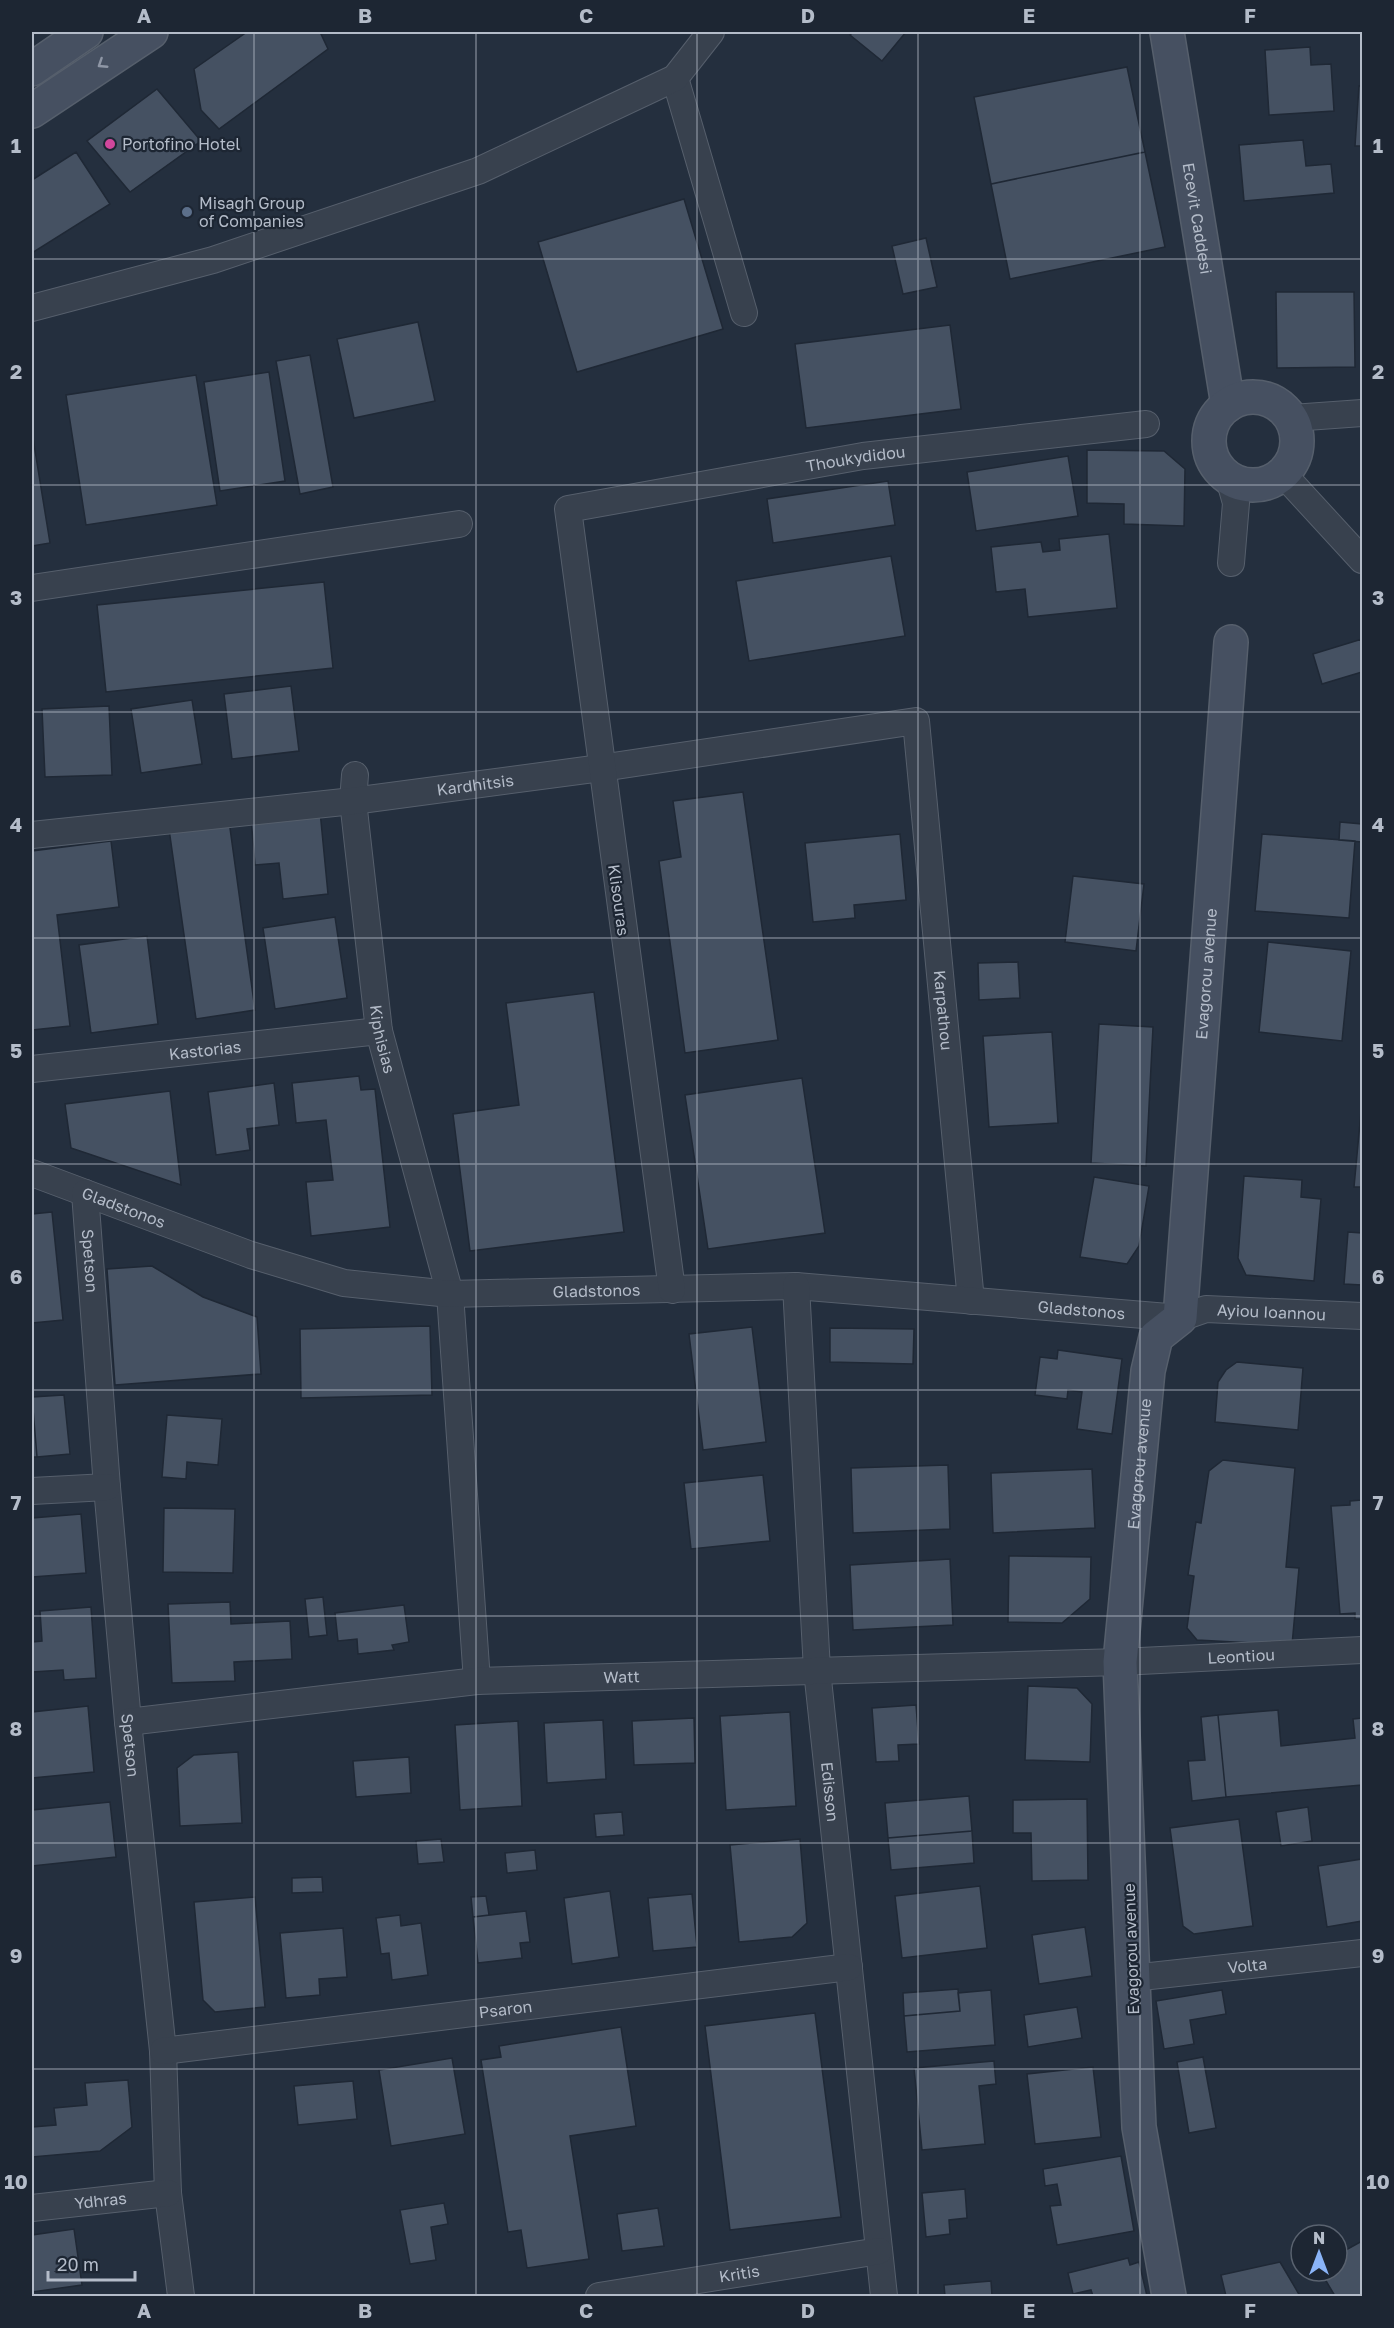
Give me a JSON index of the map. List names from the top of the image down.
{
  "streets": {
    "street": [
      "Ecevit Caddesi",
      "Thoukydidou",
      "Kardhitsis",
      "Klisouras",
      "Evagorou avenue",
      "Karpathou",
      "Kiphisias",
      "Kastorias",
      "Gladstonos",
      "Spetson",
      "Ayiou Ioannou",
      "Leontiou",
      "Watt",
      "Edisson",
      "Volta",
      "Psaron",
      "Ydhras",
      "Kritis"
    ]
  },
  "crossings": [
    ["Thoukydidou", "Klisouras"],
    ["Kardhitsis", "Klisouras"],
    ["Kardhitsis", "Karpathou"],
    ["Kardhitsis", "Kiphisias"],
    ["Klisouras", "Gladstonos"],
    ["Evagorou avenue", "Gladstonos"],
    ["Evagorou avenue", "Ayiou Ioannou"],
    ["Evagorou avenue", "Leontiou"],
    ["Evagorou avenue", "Watt"],
    ["Evagorou avenue", "Volta"],
    ["Karpathou", "Gladstonos"],
    ["Kiphisias", "Kastorias"],
    ["Kiphisias", "Gladstonos"],
    ["Kiphisias", "Watt"],
    ["Gladstonos", "Spetson"],
    ["Gladstonos", "Ayiou Ioannou"],
    ["Gladstonos", "Edisson"],
    ["Spetson", "Watt"],
    ["Spetson", "Psaron"],
    ["Spetson", "Ydhras"],
    ["Leontiou", "Watt"],
    ["Watt", "Edisson"],
    ["Edisson", "Psaron"],
    ["Edisson", "Kritis"]
  ],
  "places": ["Portofino Hotel", "Misagh Group of Companies"],
  "scale_bar": "20 m",
  "north": "top",
  "grid": {
    "columns": [
      "A",
      "B",
      "C",
      "D",
      "E",
      "F"
    ],
    "rows": [
      "1",
      "2",
      "3",
      "4",
      "5",
      "6",
      "7",
      "8",
      "9",
      "10"
    ]
  }
}
